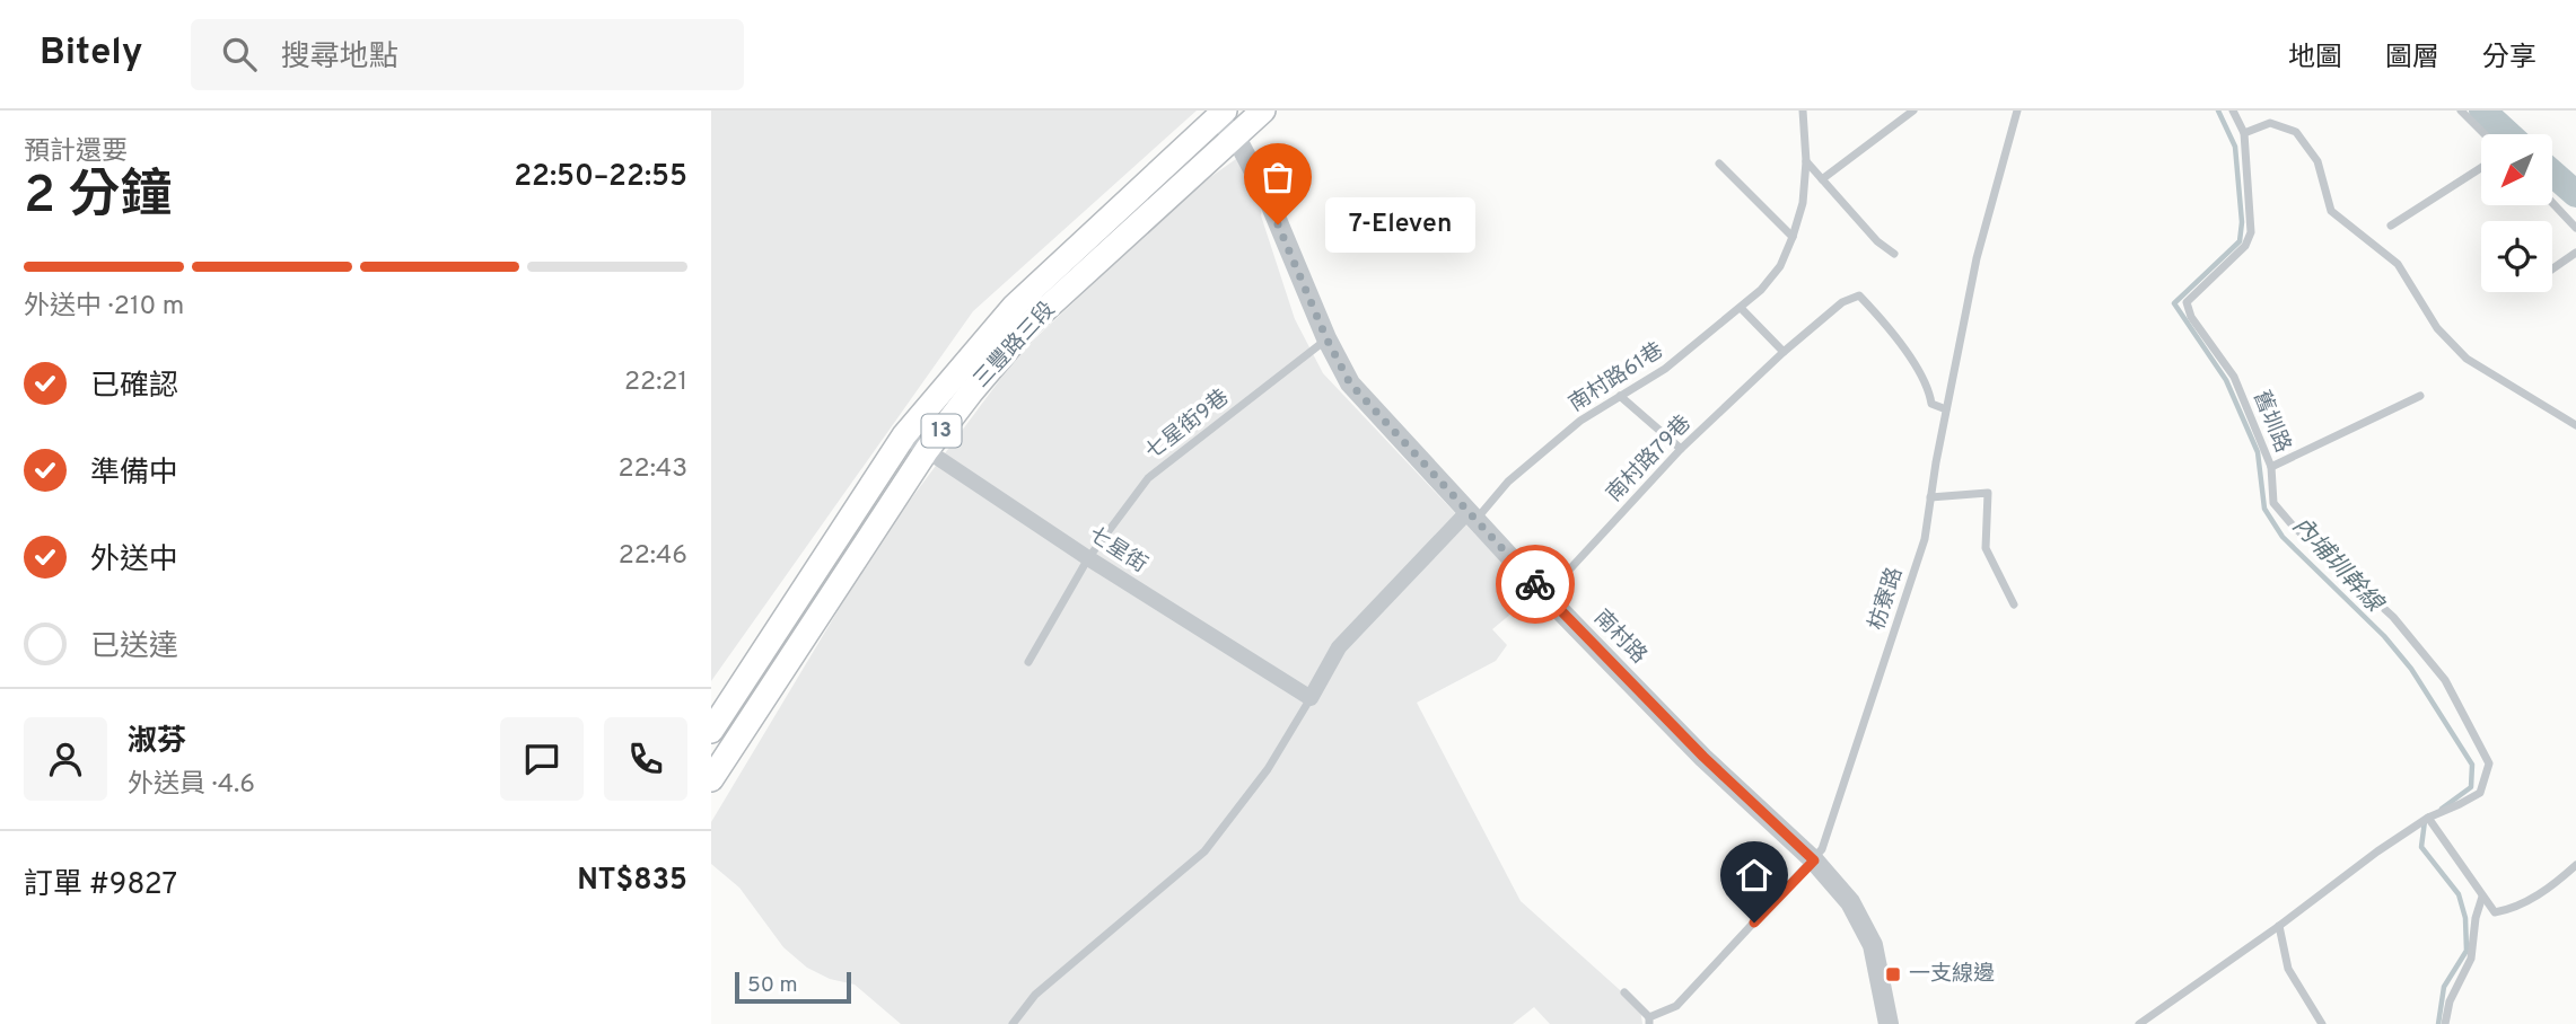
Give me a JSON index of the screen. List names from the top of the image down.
{
  "streets": {
    "main road": ["三豐路三段", "13"],
    "street": ["七星街", "南村路"],
    "lane": [
      "南村路61巷",
      "舊圳路",
      "七星街9巷",
      "南村路79巷",
      "枋寮路"
    ]
  },
  "crossings": [
    ["三豐路三段", "七星街"],
    ["三豐路三段", "南村路"],
    ["南村路61巷", "南村路"],
    ["七星街9巷", "七星街"],
    ["七星街9巷", "南村路"],
    ["南村路79巷", "枋寮路"],
    ["南村路79巷", "南村路"],
    ["枋寮路", "南村路"]
  ],
  "water": ["內埔圳幹線"],
  "places": {
    "other": ["7-Eleven"],
    "transit": ["一支線邊"]
  },
  "scale_bar": "50 m",
  "north": "bottom left",
  "page": {
    "header": "Bitely",
    "search": "搜尋地點",
    "nav": ["地圖", "圖層", "分享"],
    "heading": ["2 分鐘", "預計還要", "22:50–22:55"],
    "panel": [
      "淑芬",
      "外送員 · 4.6",
      "訂單 #9827",
      "NT$835"
    ],
    "bubble": "7-Eleven",
    "bar": "外送中 · 210 m",
    "list": [
      ["已確認", "22:21"],
      ["準備中", "22:43"],
      ["外送中", "22:46"],
      "已送達"
    ],
    "scale": "50 m"
  }
}
